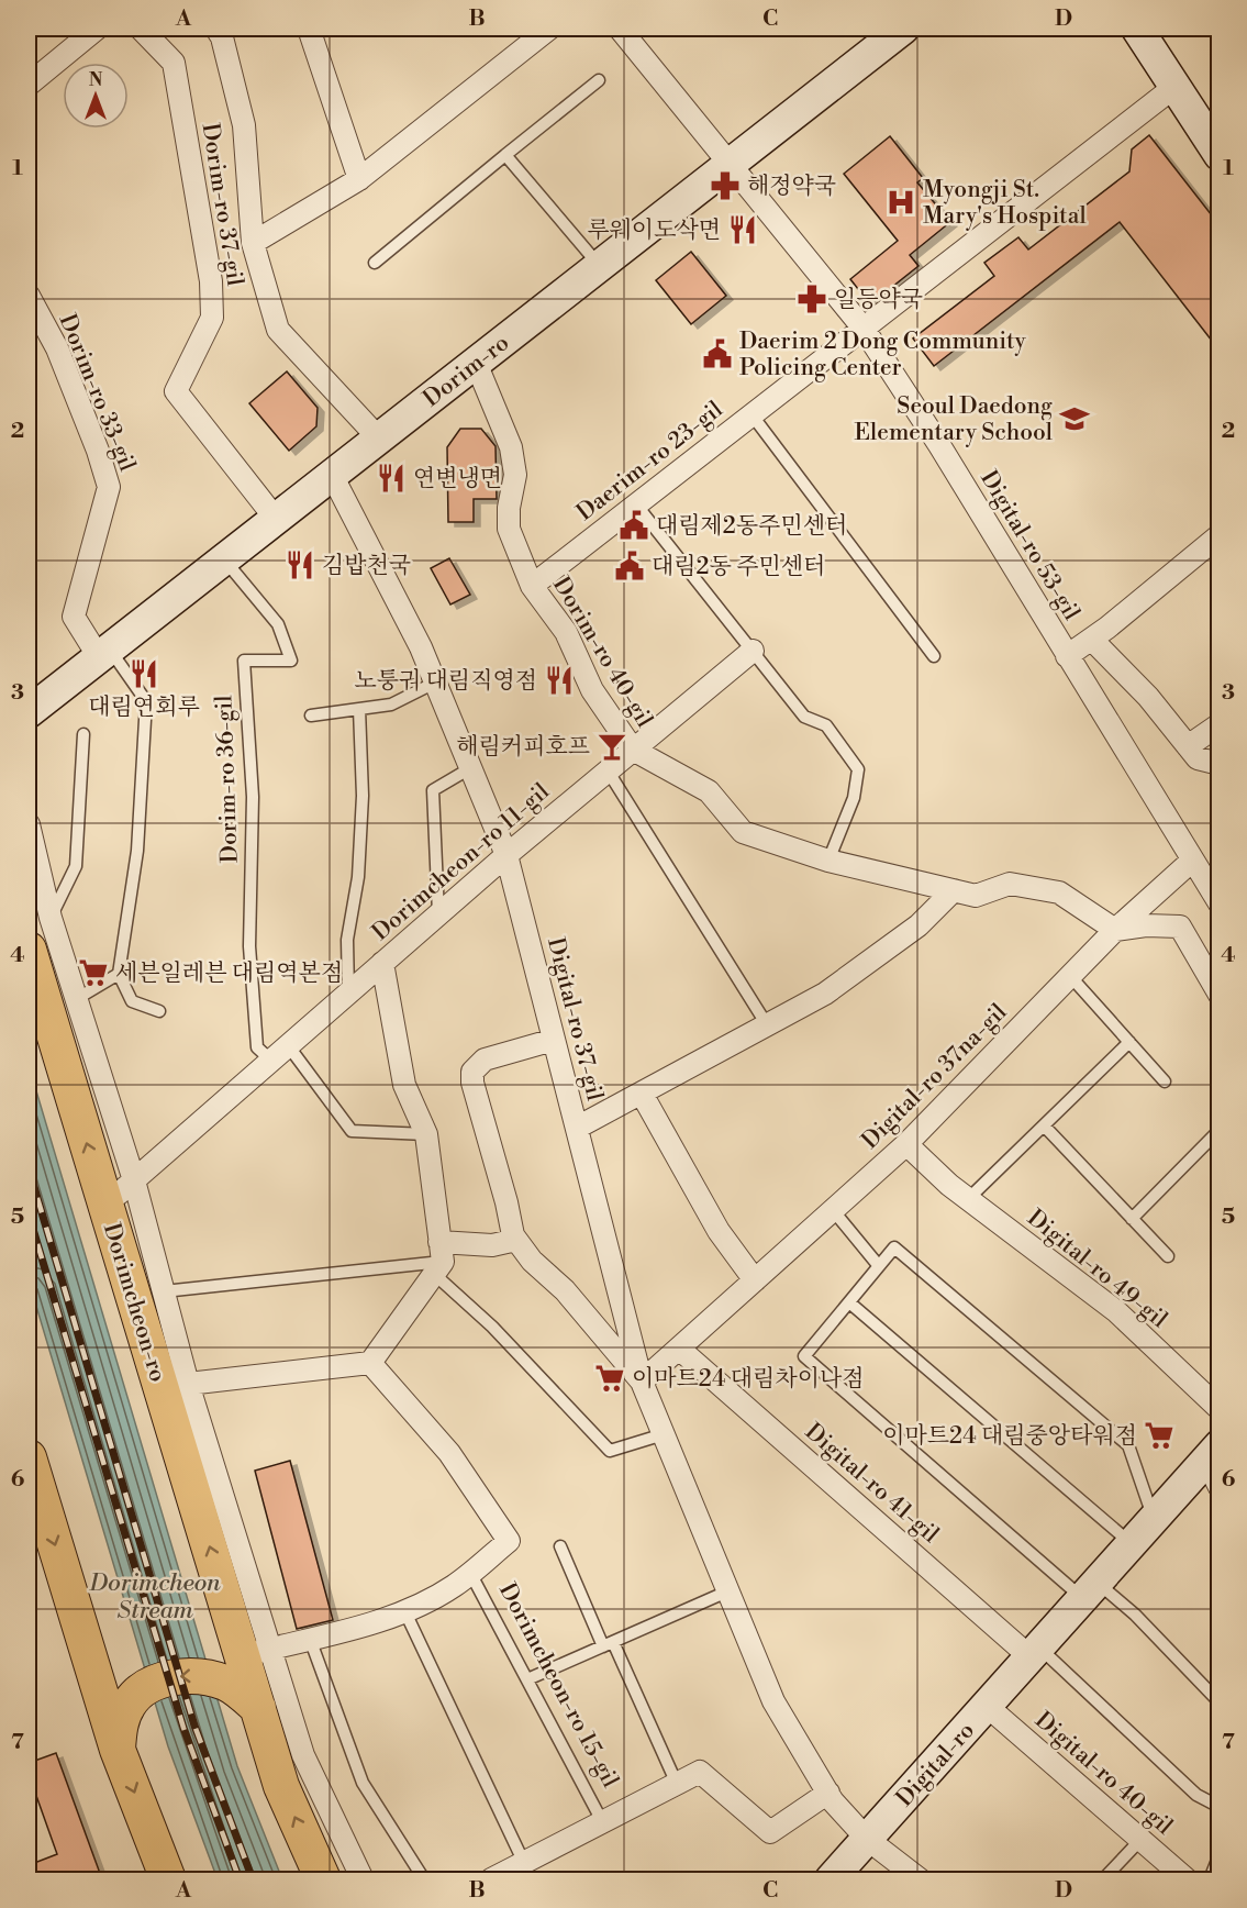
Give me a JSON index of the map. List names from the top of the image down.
{
  "streets": {
    "main road": ["Dorimcheon-ro"],
    "street": [
      "Dorim-ro 37-gil",
      "Dorim-ro",
      "Dorim-ro 33-gil",
      "Daerim-ro 23-gil",
      "Digital-ro 53-gil",
      "Dorim-ro 40-gil",
      "Dorimcheon-ro 11-gil",
      "Digital-ro 37-gil",
      "Digital-ro 37na-gil",
      "Digital-ro 49-gil",
      "Digital-ro 41-gil",
      "Dorimcheon-ro 15-gil",
      "Digital-ro",
      "Digital-ro 40-gil"
    ],
    "lane": ["Dorim-ro 36-gil"]
  },
  "crossings": [
    ["Dorim-ro 37-gil", "Dorim-ro"],
    ["Dorim-ro", "Dorim-ro 33-gil"],
    ["Dorim-ro", "Digital-ro 53-gil"],
    ["Dorim-ro", "Dorim-ro 40-gil"],
    ["Dorim-ro", "Dorim-ro 36-gil"],
    ["Dorim-ro", "Digital-ro 37-gil"],
    ["Daerim-ro 23-gil", "Digital-ro 53-gil"],
    ["Daerim-ro 23-gil", "Dorim-ro 40-gil"],
    ["Digital-ro 53-gil", "Digital-ro 37na-gil"],
    ["Dorim-ro 40-gil", "Dorimcheon-ro 11-gil"],
    ["Dorim-ro 40-gil", "Digital-ro 37na-gil"],
    ["Dorim-ro 36-gil", "Dorimcheon-ro 11-gil"],
    ["Dorimcheon-ro 11-gil", "Digital-ro 37-gil"],
    ["Dorimcheon-ro 11-gil", "Dorimcheon-ro"],
    ["Digital-ro 37-gil", "Digital-ro 37na-gil"],
    ["Digital-ro 37-gil", "Dorimcheon-ro 15-gil"],
    ["Digital-ro 37-gil", "Digital-ro"],
    ["Digital-ro 37na-gil", "Digital-ro 49-gil"],
    ["Digital-ro 37na-gil", "Digital-ro 41-gil"],
    ["Digital-ro 41-gil", "Digital-ro"],
    ["Digital-ro", "Digital-ro 40-gil"]
  ],
  "water": ["Dorimcheon Stream"],
  "places": {
    "pharmacy": ["해정약국", "일등약국"],
    "hospital": ["Myongji St. Mary's Hospital"],
    "restaurant": [
      "루웨이도삭면",
      "연변냉면",
      "김밥천국",
      "대림연회루",
      "노퉁궈 대림직영점"
    ],
    "public building": ["Daerim 2 Dong Community Policing Center", "대림제2동주민센터", "대림2동 주민센터"],
    "school or university": ["Seoul Daedong Elementary School"],
    "bar": ["해림커피호프"],
    "supermarket": ["세븐일레븐 대림역본점", "이마트24 대림차이나점", "이마트24 대림중앙타워점"]
  },
  "north": "top",
  "grid": {
    "columns": [
      "A",
      "B",
      "C",
      "D"
    ],
    "rows": [
      "1",
      "2",
      "3",
      "4",
      "5",
      "6",
      "7"
    ]
  }
}
